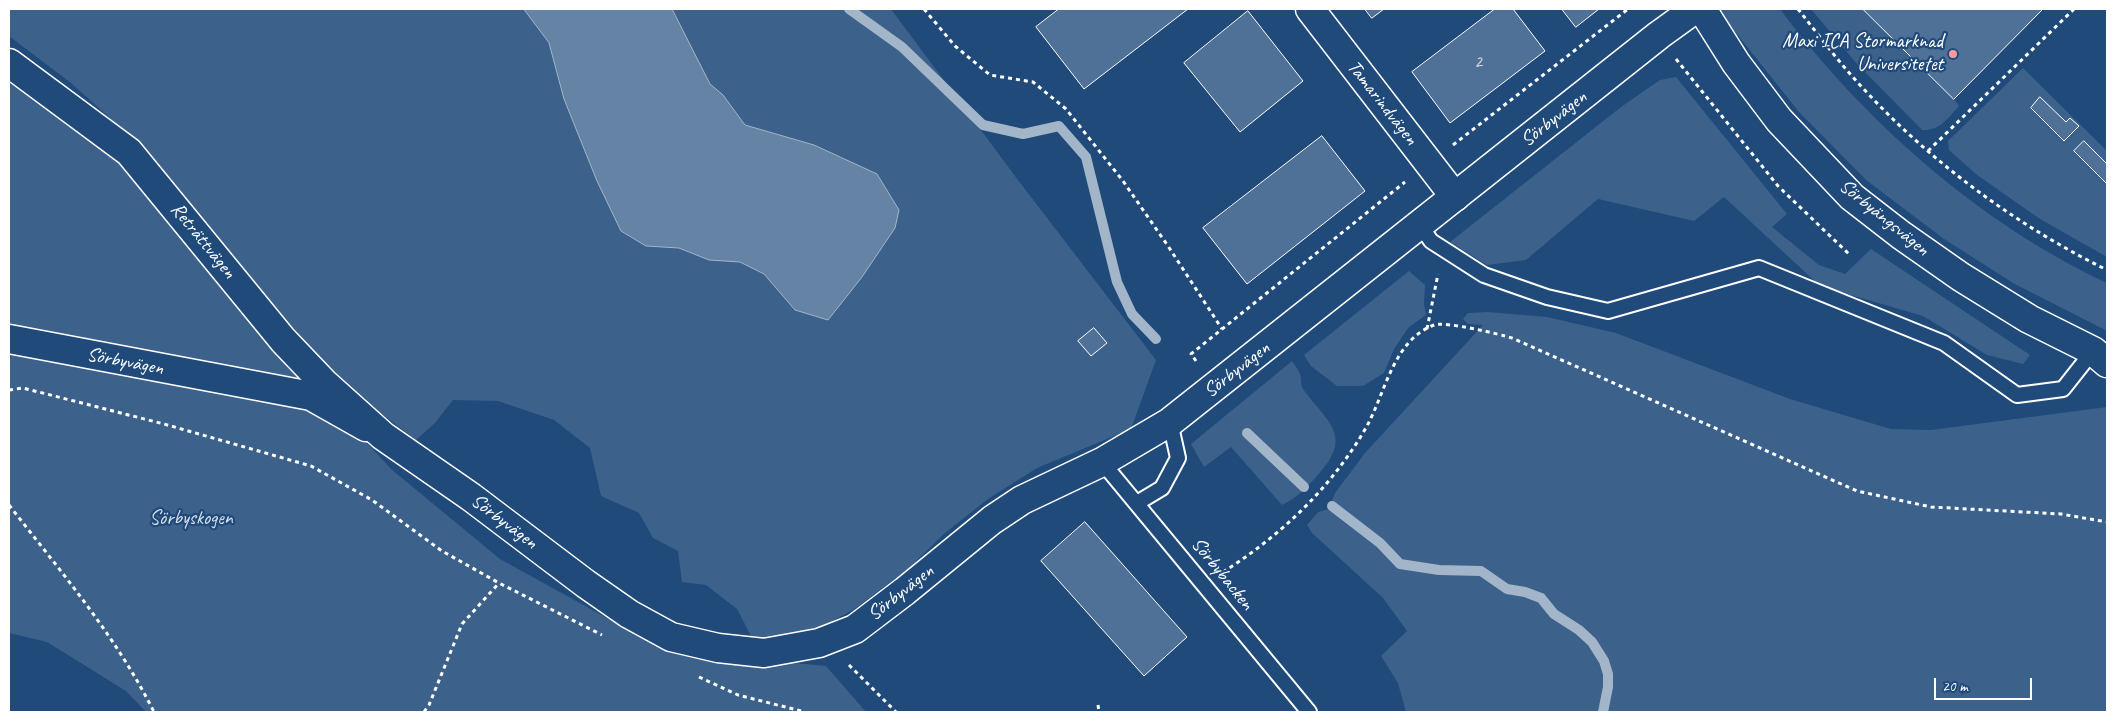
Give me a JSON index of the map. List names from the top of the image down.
{
  "streets": {
    "street": [
      "Tamarindvägen",
      "Sörbyvägen",
      "Sörbyängsvägen",
      "Reträttvägen"
    ],
    "lane": ["Sörbybacken"]
  },
  "crossings": [
    ["Tamarindvägen", "Sörbyvägen"],
    ["Sörbyvägen", "Reträttvägen"],
    ["Sörbyvägen", "Sörbybacken"]
  ],
  "parks": ["Sörbyskogen"],
  "places": ["Maxi ICA Stormarknad Universitetet"],
  "house_numbers": ["2"],
  "scale_bar": "20 m"
}
